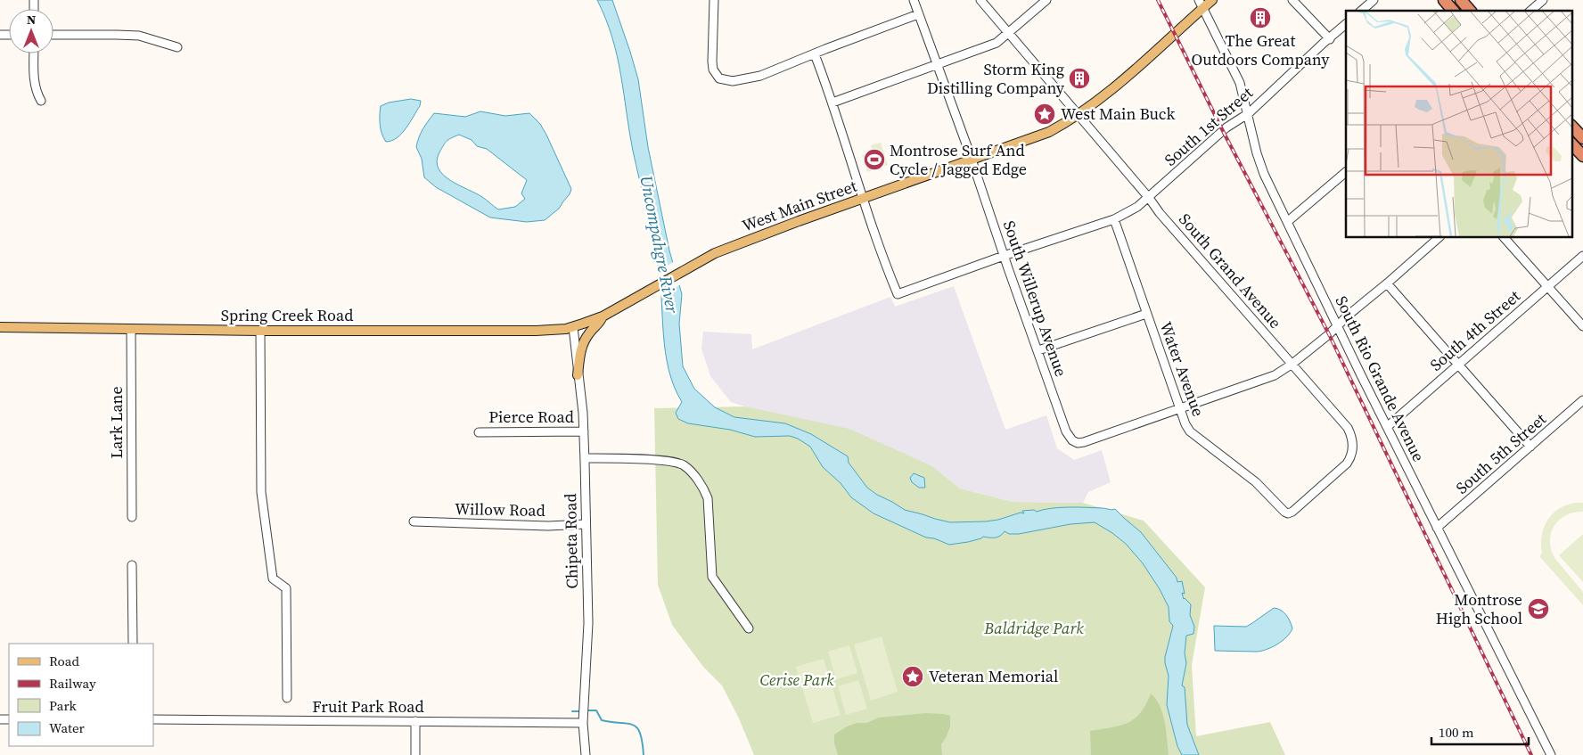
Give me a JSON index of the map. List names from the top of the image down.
{
  "streets": {
    "main road": ["West Main Street", "Spring Creek Road"],
    "street": [
      "South 1st Street",
      "South Grand Avenue",
      "South Willerup Avenue",
      "South 4th Street",
      "Water Avenue",
      "South Rio Grande Avenue",
      "Pierce Road",
      "Lark Lane",
      "South 5th Street",
      "Willow Road",
      "Chipeta Road",
      "Fruit Park Road"
    ]
  },
  "crossings": [
    ["South 1st Street", "West Main Street"],
    ["South 1st Street", "South Grand Avenue"],
    ["South 1st Street", "South Willerup Avenue"],
    ["South 1st Street", "Water Avenue"],
    ["South 1st Street", "South Rio Grande Avenue"],
    ["West Main Street", "South Grand Avenue"],
    ["West Main Street", "South Willerup Avenue"],
    ["West Main Street", "Spring Creek Road"],
    ["West Main Street", "South Rio Grande Avenue"],
    ["West Main Street", "Chipeta Road"],
    ["South Grand Avenue", "Water Avenue"],
    ["South Willerup Avenue", "Water Avenue"],
    ["Spring Creek Road", "Lark Lane"],
    ["Spring Creek Road", "Chipeta Road"],
    ["South 4th Street", "South Rio Grande Avenue"],
    ["South Rio Grande Avenue", "South 5th Street"],
    ["Pierce Road", "Chipeta Road"],
    ["Willow Road", "Chipeta Road"],
    ["Chipeta Road", "Fruit Park Road"]
  ],
  "water": ["Uncompahgre River"],
  "parks": ["Baldridge Park", "Cerise Park"],
  "places": {
    "building": ["The Great Outdoors Company", "Storm King Distilling Company"],
    "place": ["West Main Buck", "Veteran Memorial"],
    "sports": ["Montrose Surf And Cycle / Jagged Edge"],
    "school or university": ["Montrose High School"]
  },
  "legend": [
    "Road",
    "Railway",
    "Park",
    "Water"
  ],
  "scale_bar": "100 m",
  "north": "top"
}
